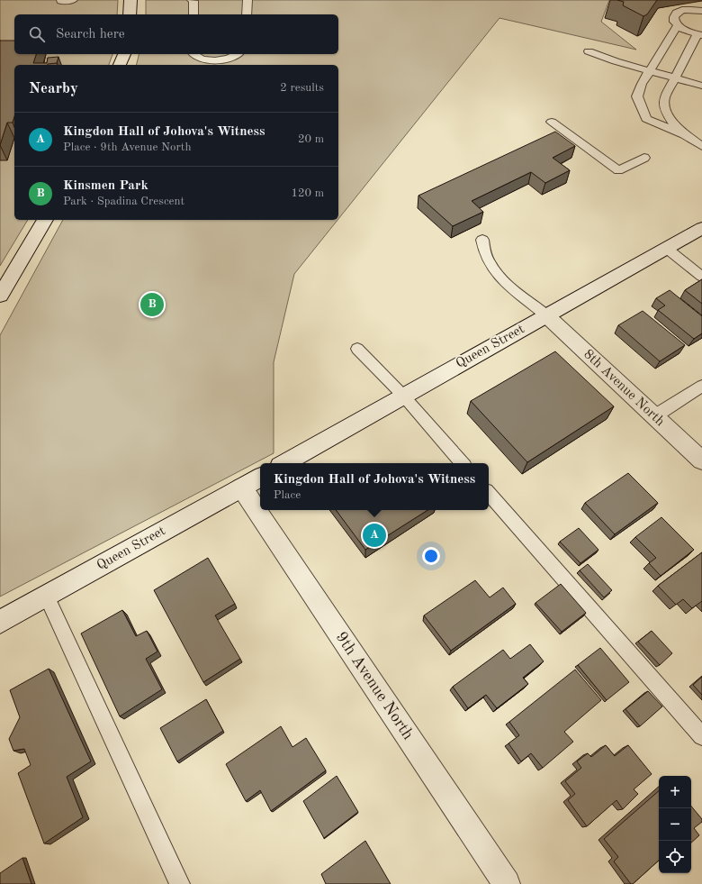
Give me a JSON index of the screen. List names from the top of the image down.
{
  "streets": {
    "street": ["Queen Street", "8th Avenue North", "9th Avenue North"]
  },
  "crossings": [
    ["Queen Street", "8th Avenue North"],
    ["Queen Street", "9th Avenue North"]
  ],
  "page": {
    "search": "Search here",
    "heading": ["Nearby", "2 results"],
    "list": [
      {
        "mark": "A",
        "name": "Kingdon Hall of Johova's Witness",
        "note": "Place · 9th Avenue North",
        "value": "20 m"
      },
      {
        "mark": "B",
        "name": "Kinsmen Park",
        "note": "Park · Spadina Crescent",
        "value": "120 m"
      }
    ],
    "pins": ["B", "A"],
    "popup": ["Kingdon Hall of Johova's Witness", "Place"],
    "map_buttons": ["+", "−"]
  }
}
